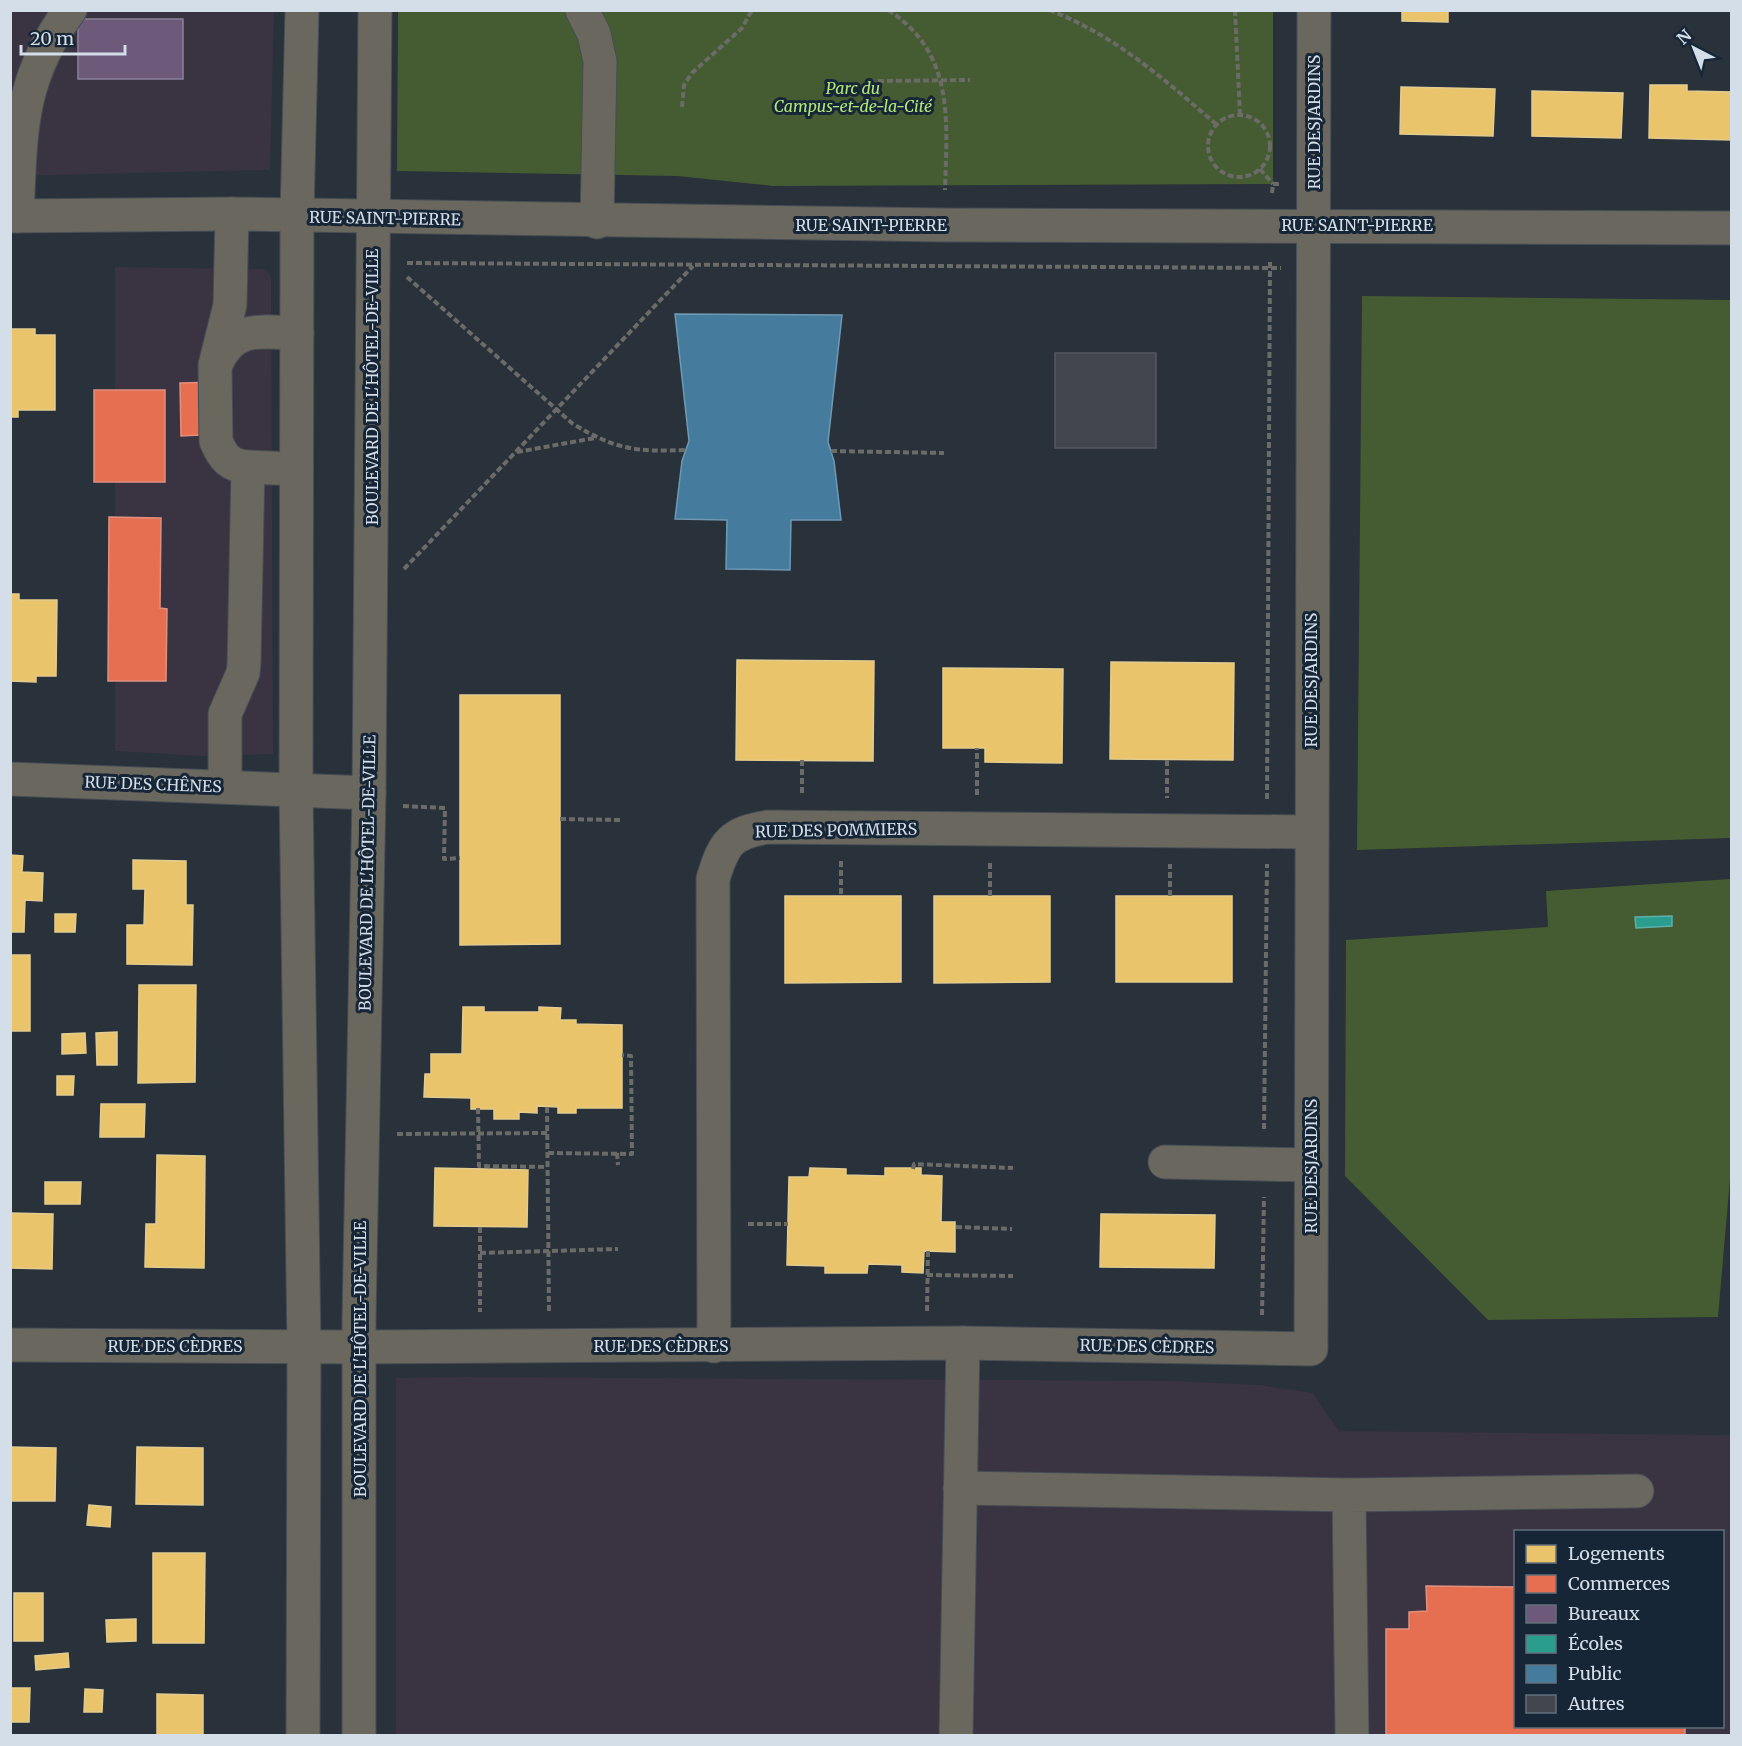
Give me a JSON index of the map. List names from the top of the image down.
{
  "streets": {
    "main road": ["BOULEVARD DE L'HÔTEL-DE-VILLE"],
    "street": [
      "RUE DESJARDINS",
      "RUE SAINT-PIERRE",
      "RUE DES CHÊNES",
      "RUE DES POMMIERS",
      "RUE DES CÈDRES"
    ]
  },
  "crossings": [
    ["RUE DESJARDINS", "RUE SAINT-PIERRE"],
    ["RUE DESJARDINS", "RUE DES POMMIERS"],
    ["RUE DESJARDINS", "RUE DES CÈDRES"],
    ["RUE SAINT-PIERRE", "BOULEVARD DE L'HÔTEL-DE-VILLE"],
    ["BOULEVARD DE L'HÔTEL-DE-VILLE", "RUE DES CHÊNES"],
    ["BOULEVARD DE L'HÔTEL-DE-VILLE", "RUE DES CÈDRES"],
    ["RUE DES POMMIERS", "RUE DES CÈDRES"]
  ],
  "parks": ["Parc du Campus-et-de-la-Cité"],
  "legend": [
    "Logements",
    "Commerces",
    "Bureaux",
    "Écoles",
    "Public",
    "Autres"
  ],
  "scale_bar": "20 m",
  "north": "top left"
}
